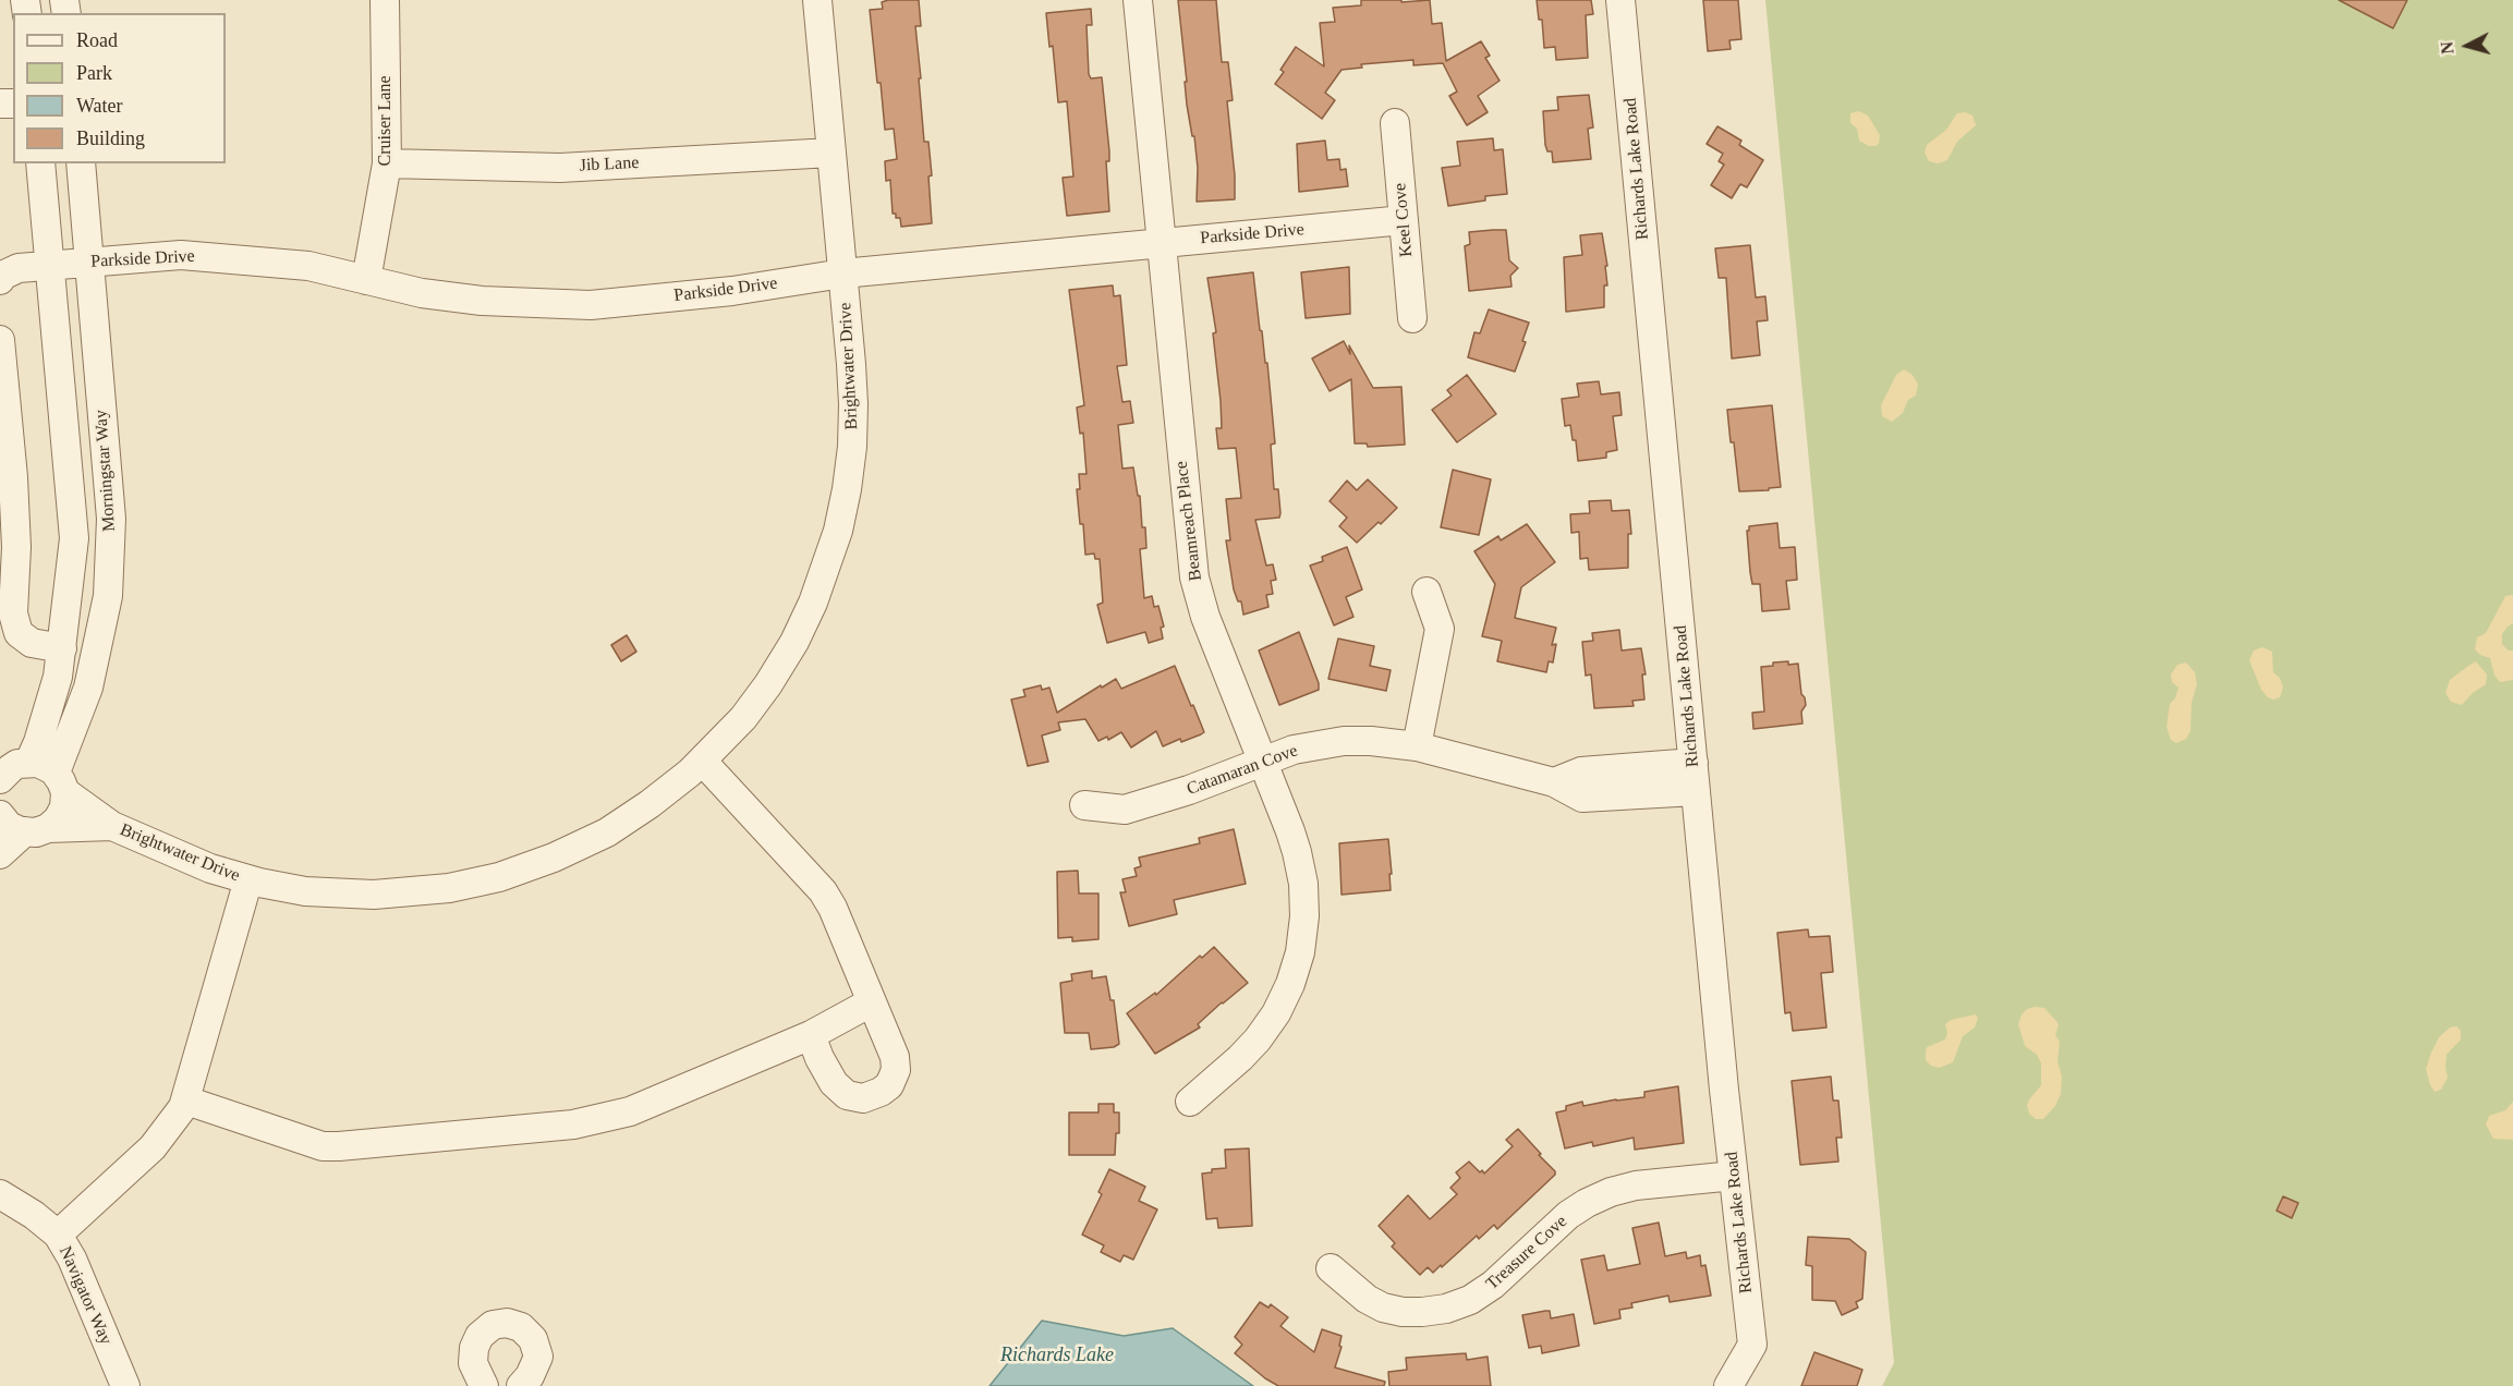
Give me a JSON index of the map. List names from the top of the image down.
{
  "streets": {
    "street": [
      "Cruiser Lane",
      "Jib Lane",
      "Richards Lake Road",
      "Keel Cove",
      "Parkside Drive",
      "Brightwater Drive",
      "Morningstar Way",
      "Beamreach Place",
      "Catamaran Cove",
      "Treasure Cove",
      "Navigator Way"
    ]
  },
  "crossings": [
    ["Cruiser Lane", "Jib Lane"],
    ["Cruiser Lane", "Parkside Drive"],
    ["Jib Lane", "Brightwater Drive"],
    ["Richards Lake Road", "Catamaran Cove"],
    ["Richards Lake Road", "Treasure Cove"],
    ["Keel Cove", "Parkside Drive"],
    ["Parkside Drive", "Brightwater Drive"],
    ["Parkside Drive", "Morningstar Way"],
    ["Parkside Drive", "Beamreach Place"],
    ["Beamreach Place", "Catamaran Cove"]
  ],
  "water": ["Richards Lake"],
  "legend": [
    "Road",
    "Park",
    "Water",
    "Building"
  ],
  "north": "left"
}
